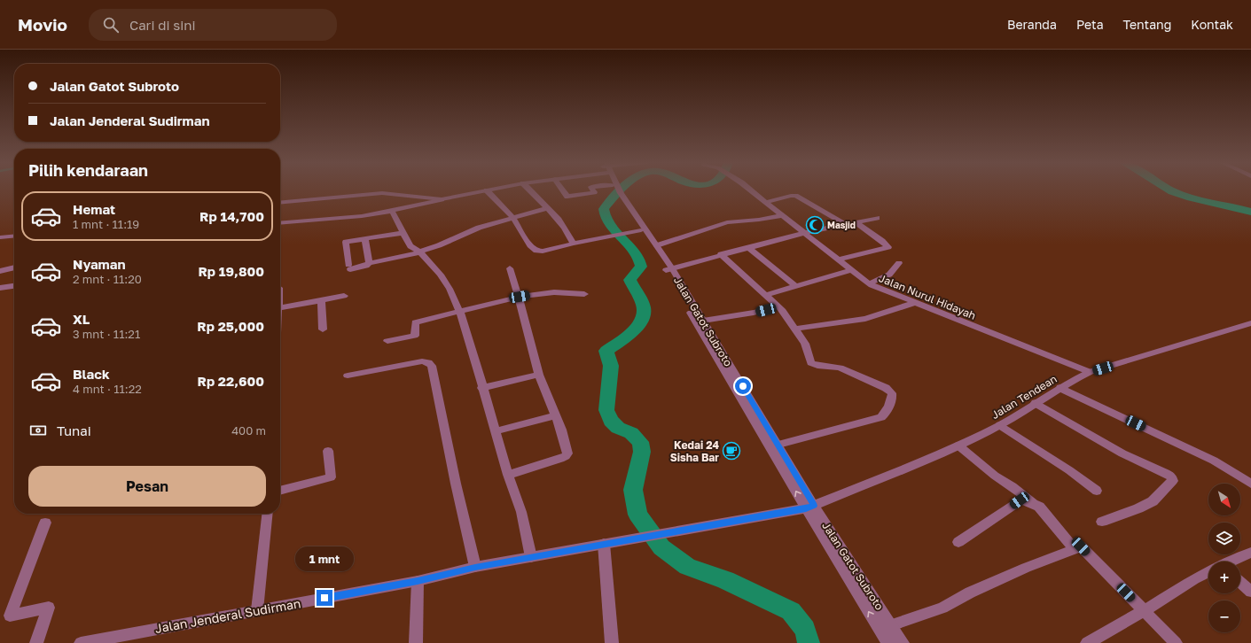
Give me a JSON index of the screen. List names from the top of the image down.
{
  "streets": {
    "street": [
      "Jalan Nurul Hidayah",
      "Jalan Gatot Subroto",
      "Jalan Tendean",
      "Jalan Jenderal Sudirman"
    ]
  },
  "crossings": [
    ["Jalan Nurul Hidayah", "Jalan Tendean"],
    ["Jalan Gatot Subroto", "Jalan Tendean"],
    ["Jalan Gatot Subroto", "Jalan Jenderal Sudirman"],
    ["Jalan Tendean", "Jalan Jenderal Sudirman"]
  ],
  "places": {
    "mosque": ["Masjid"],
    "cafe": ["Kedai 24 Sisha Bar"]
  },
  "north": "bottom right",
  "page": {
    "header": "Movio",
    "search": "Cari di sini",
    "nav": [
      "Beranda",
      "Peta",
      "Tentang",
      "Kontak"
    ],
    "banner": ["Jalan Gatot Subroto", "Jalan Jenderal Sudirman"],
    "heading": "Pilih kendaraan",
    "list": [
      {
        "name": "Hemat",
        "note": "1 mnt · 11:19",
        "value": "Rp 14,700"
      },
      {
        "name": "Nyaman",
        "note": "2 mnt · 11:20",
        "value": "Rp 19,800"
      },
      {
        "name": "XL",
        "note": "3 mnt · 11:21",
        "value": "Rp 25,000"
      },
      {
        "name": "Black",
        "note": "4 mnt · 11:22",
        "value": "Rp 22,600"
      }
    ],
    "pay": ["Tunai", "400 m"],
    "buttons": "Pesan",
    "map_buttons": ["+", "−"],
    "bubble": "1 mnt"
  }
}
